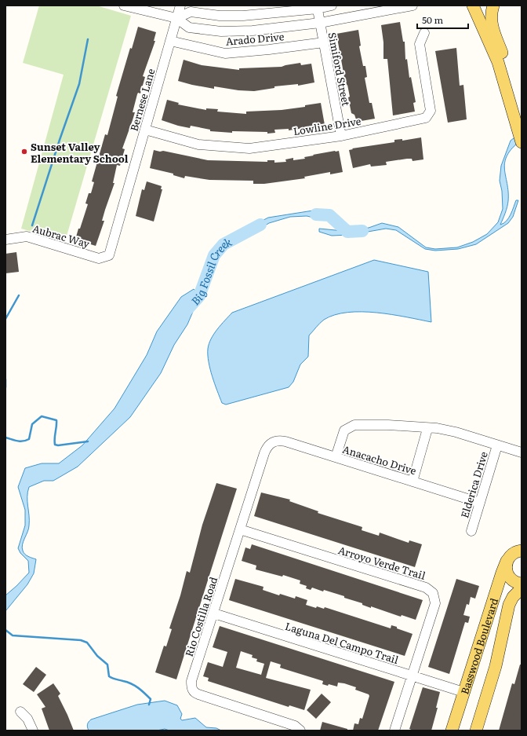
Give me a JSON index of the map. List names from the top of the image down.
{
  "streets": {
    "main road": ["Basswood Boulevard"],
    "street": [
      "Arado Drive",
      "Simiford Street",
      "Bernese Lane",
      "Lowline Drive",
      "Aubrac Way",
      "Anacacho Drive",
      "Elderica Drive",
      "Arroyo Verde Trail",
      "Rio Costilla Road",
      "Laguna Del Campo Trail"
    ]
  },
  "crossings": [
    ["Arado Drive", "Simiford Street"],
    ["Arado Drive", "Bernese Lane"],
    ["Simiford Street", "Lowline Drive"],
    ["Bernese Lane", "Lowline Drive"],
    ["Bernese Lane", "Aubrac Way"],
    ["Anacacho Drive", "Elderica Drive"],
    ["Anacacho Drive", "Rio Costilla Road"],
    ["Arroyo Verde Trail", "Rio Costilla Road"],
    ["Arroyo Verde Trail", "Laguna Del Campo Trail"],
    ["Rio Costilla Road", "Laguna Del Campo Trail"],
    ["Laguna Del Campo Trail", "Basswood Boulevard"]
  ],
  "water": ["Big Fossil Creek"],
  "places": ["Sunset Valley Elementary School"],
  "scale_bar": "50 m"
}
